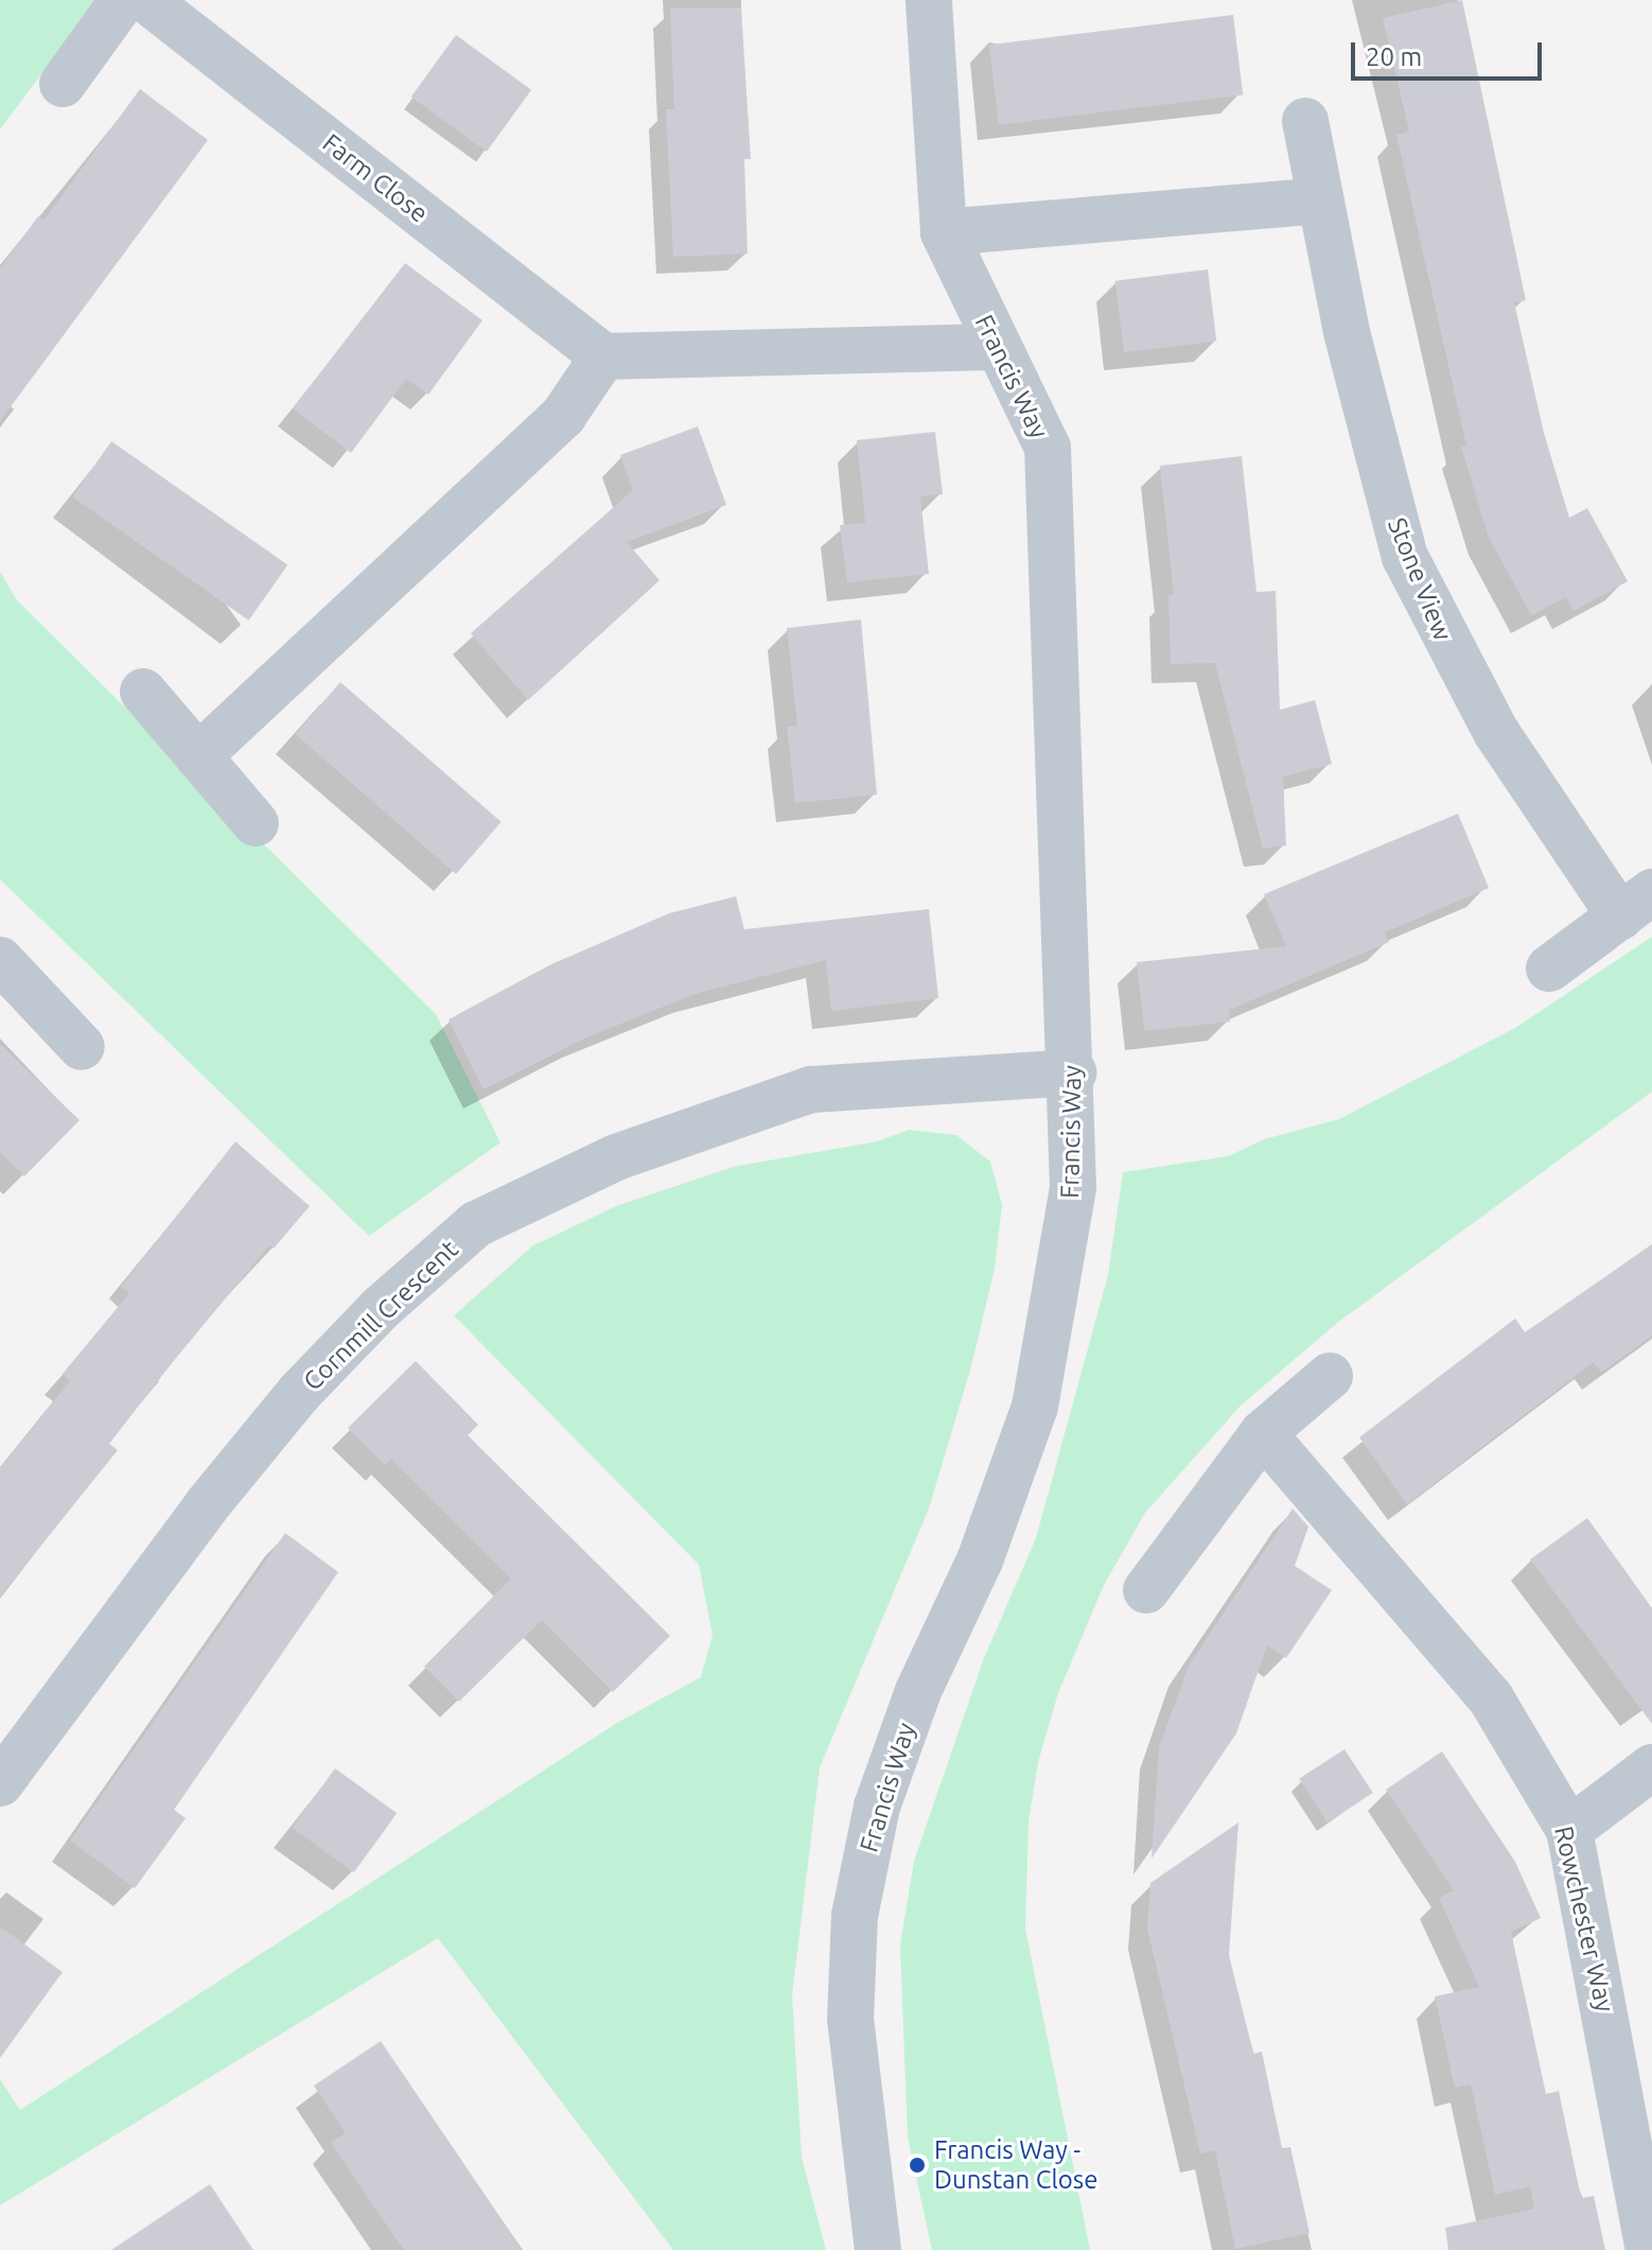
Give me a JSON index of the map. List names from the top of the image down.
{
  "streets": {
    "street": [
      "Farm Close",
      "Francis Way",
      "Stone View",
      "Cornmill Crescent",
      "Rowchester Way"
    ]
  },
  "crossings": [
    ["Francis Way", "Cornmill Crescent"]
  ],
  "places": ["Francis Way - Dunstan Close"],
  "scale_bar": "20 m"
}
